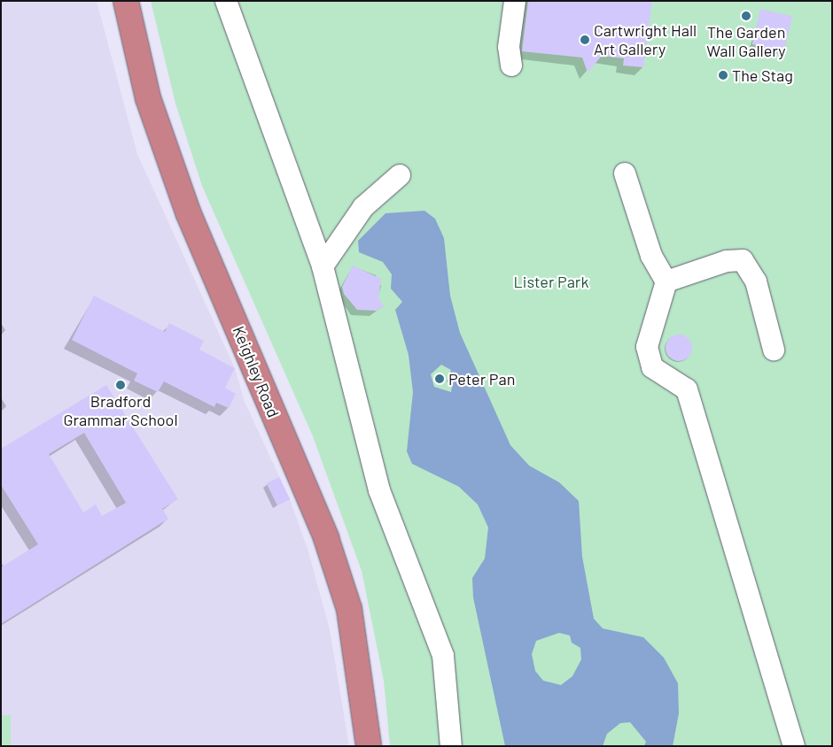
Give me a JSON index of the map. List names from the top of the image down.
{
  "streets": {
    "highway": ["Keighley Road"]
  },
  "parks": ["Lister Park"],
  "places": [
    "The Garden Wall Gallery",
    "Cartwright Hall Art Gallery",
    "The Stag",
    "Peter Pan",
    "Bradford Grammar School"
  ]
}
